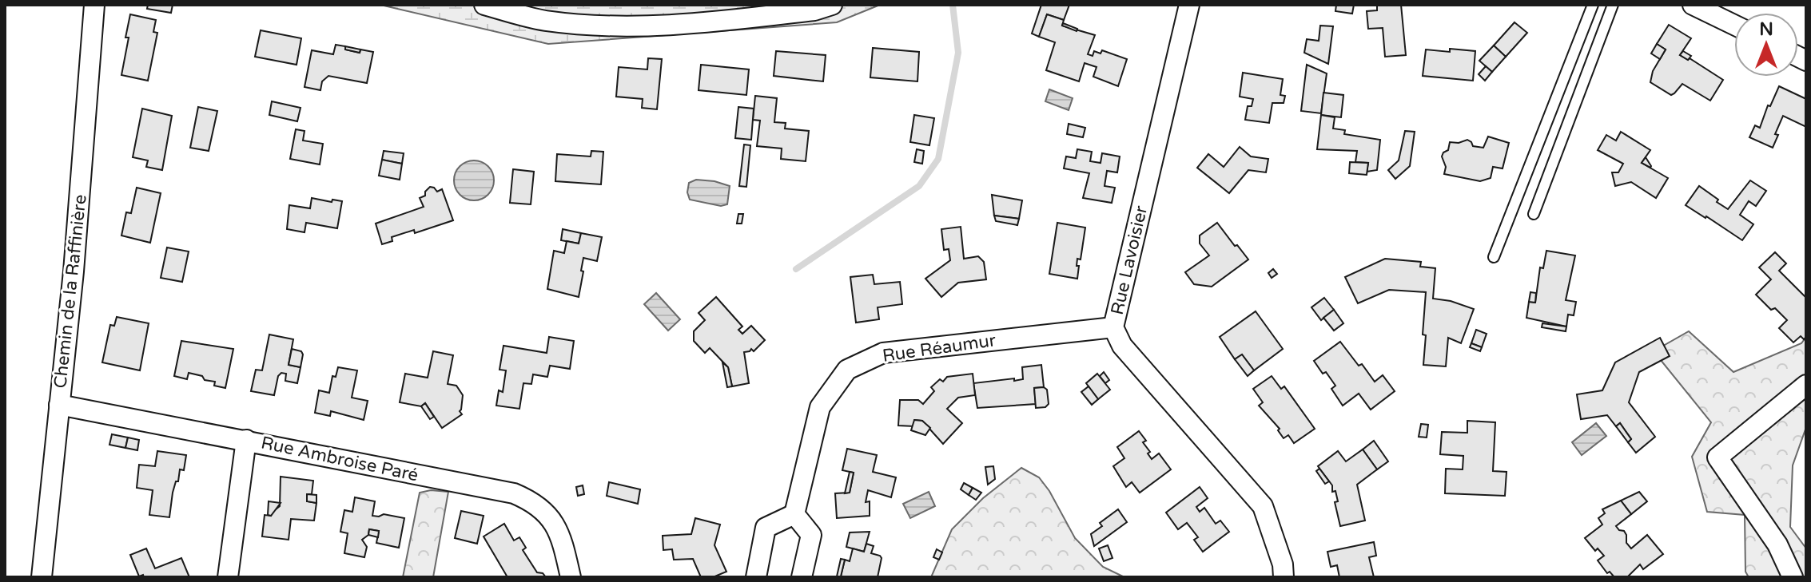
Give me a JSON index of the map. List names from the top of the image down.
{
  "streets": {
    "street": [
      "Rue Lavoisier",
      "Chemin de la Raffinière",
      "Rue Réaumur",
      "Rue Ambroise Paré"
    ]
  },
  "crossings": [
    ["Rue Lavoisier", "Rue Réaumur"],
    ["Chemin de la Raffinière", "Rue Ambroise Paré"]
  ],
  "north": "top"
}
